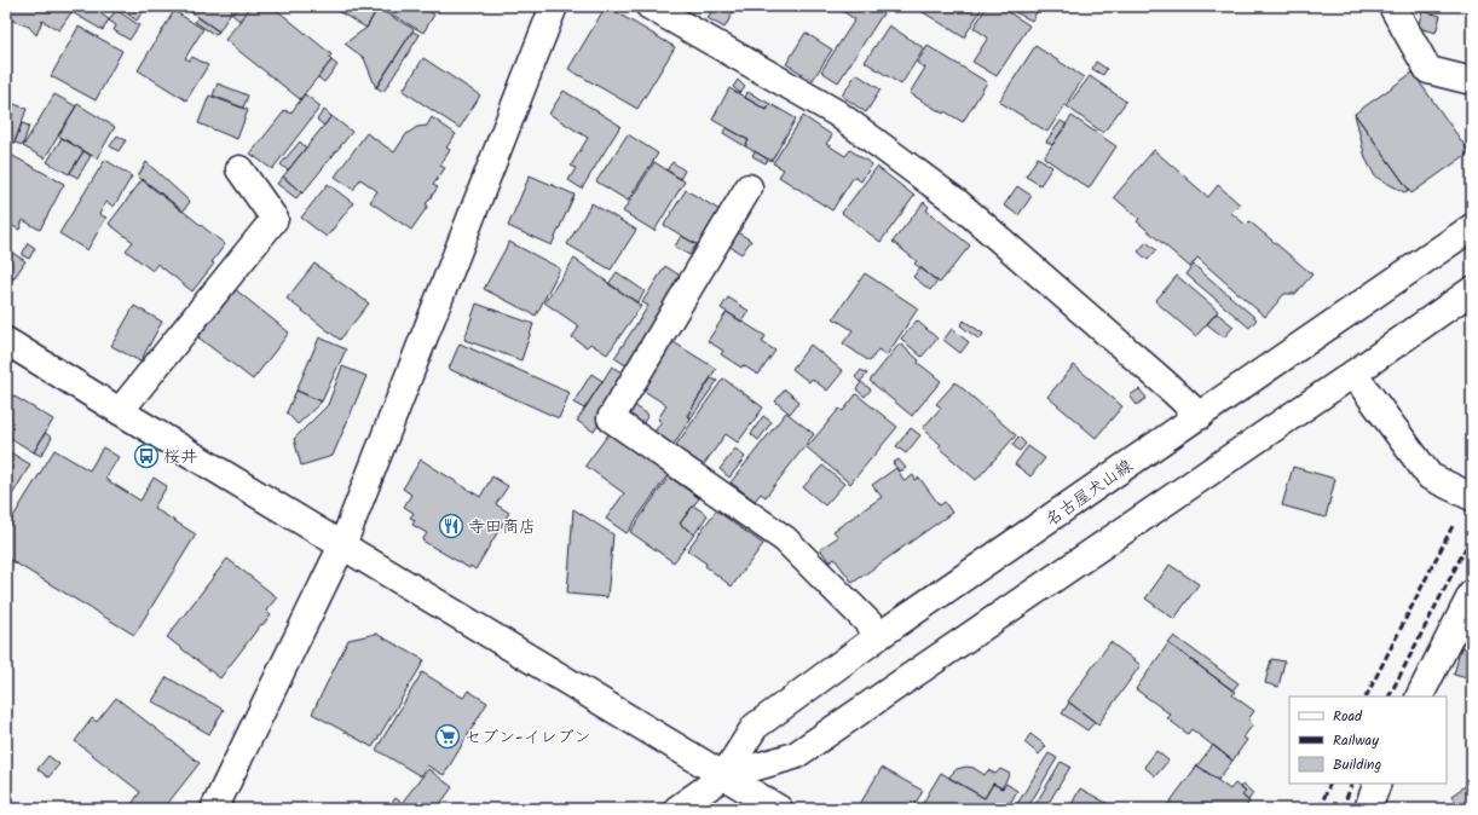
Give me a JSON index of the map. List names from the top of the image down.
{
  "streets": {
    "street": ["名古屋犬山線"]
  },
  "places": {
    "bus stop": ["桜井"],
    "restaurant": ["寺田商店"],
    "supermarket": ["セブン-イレブン"]
  },
  "legend": ["Road", "Railway", "Building"]
}
